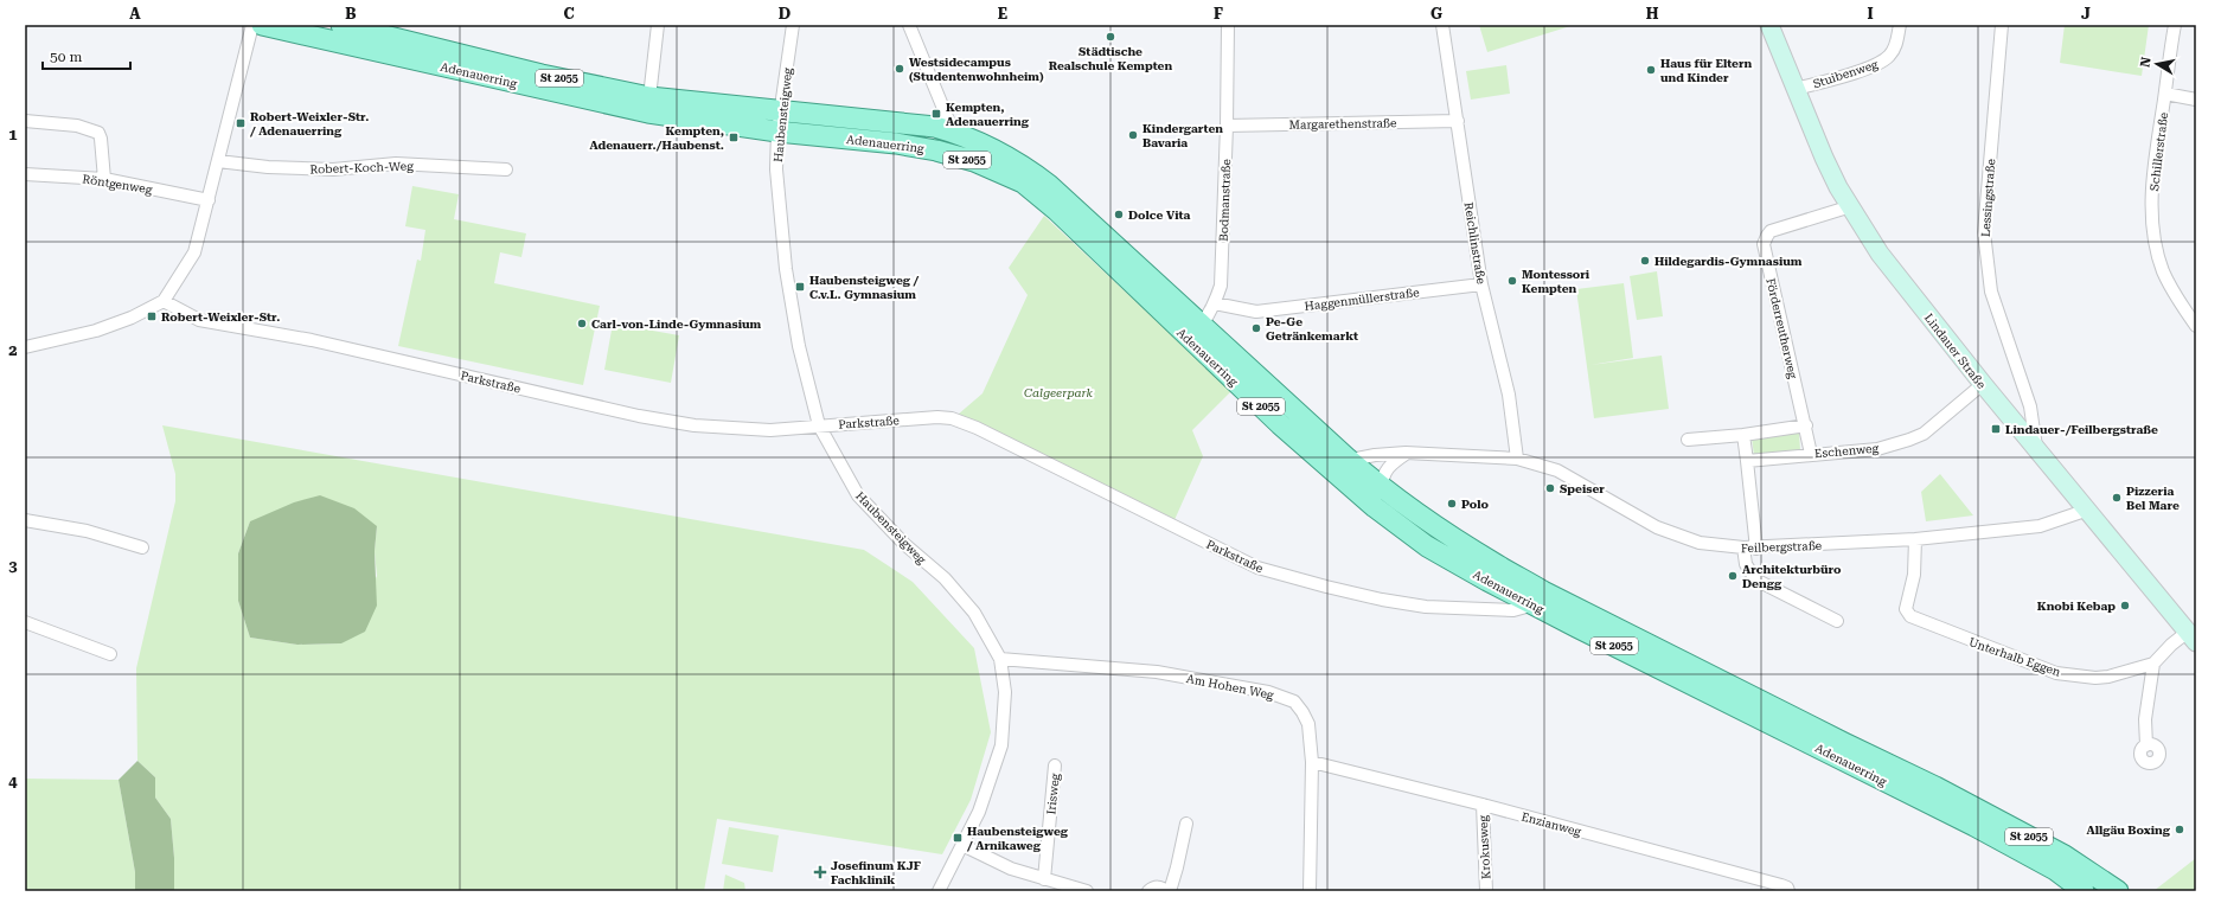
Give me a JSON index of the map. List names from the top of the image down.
{
  "streets": {
    "main road": ["Adenauerring", "St 2055"],
    "street": [
      "Stuibenweg",
      "Haubensteigweg",
      "Margarethenstraße",
      "Schillerstraße",
      "Robert-Koch-Weg",
      "Röntgenweg",
      "Lessingstraße",
      "Bodmanstraße",
      "Reichlinstraße",
      "Haggenmüllerstraße",
      "Förderreutherweg",
      "Lindauer Straße",
      "Parkstraße",
      "Eschenweg",
      "Feilbergstraße",
      "Unterhalb Eggen",
      "Am Hohen Weg",
      "Irisweg",
      "Enzianweg",
      "Krokusweg"
    ]
  },
  "crossings": [
    ["Stuibenweg", "Lindauer Straße"],
    ["Adenauerring", "Haubensteigweg"],
    ["Adenauerring", "Bodmanstraße"],
    ["Adenauerring", "Parkstraße"],
    ["Adenauerring", "Feilbergstraße"],
    ["Haubensteigweg", "Parkstraße"],
    ["Haubensteigweg", "Am Hohen Weg"],
    ["Margarethenstraße", "Bodmanstraße"],
    ["Margarethenstraße", "Reichlinstraße"],
    ["Lessingstraße", "Lindauer Straße"],
    ["Bodmanstraße", "Haggenmüllerstraße"],
    ["Reichlinstraße", "Haggenmüllerstraße"],
    ["Reichlinstraße", "Feilbergstraße"],
    ["Förderreutherweg", "Lindauer Straße"],
    ["Förderreutherweg", "Eschenweg"],
    ["Lindauer Straße", "Eschenweg"],
    ["Lindauer Straße", "Feilbergstraße"],
    ["Feilbergstraße", "Unterhalb Eggen"],
    ["Am Hohen Weg", "Enzianweg"],
    ["Enzianweg", "Krokusweg"]
  ],
  "parks": ["Calgeerpark"],
  "places": {
    "other": [
      "Städtische Realschule Kempten",
      "Westsidecampus (Studentenwohnheim)",
      "Haus für Eltern und Kinder",
      "Kindergarten Bavaria",
      "Dolce Vita",
      "Hildegardis-Gymnasium",
      "Montessori Kempten",
      "Carl-von-Linde-Gymnasium",
      "Pe-Ge Getränkemarkt",
      "Speiser",
      "Pizzeria Bel Mare",
      "Polo",
      "Architekturbüro Dengg",
      "Knobi Kebap",
      "Allgäu Boxing"
    ],
    "transit": [
      "Kempten, Adenauerring",
      "Robert-Weixler-Str. / Adenauerring",
      "Kempten, Adenauerr./Haubenst.",
      "Haubensteigweg / C.v.L. Gymnasium",
      "Robert-Weixler-Str.",
      "Lindauer-/Feilbergstraße",
      "Haubensteigweg / Arnikaweg"
    ],
    "health": ["Josefinum KJF Fachklinik"]
  },
  "scale_bar": "50 m",
  "north": "left",
  "grid": {
    "columns": [
      "A",
      "B",
      "C",
      "D",
      "E",
      "F",
      "G",
      "H",
      "I",
      "J"
    ],
    "rows": [
      "1",
      "2",
      "3",
      "4"
    ]
  }
}
